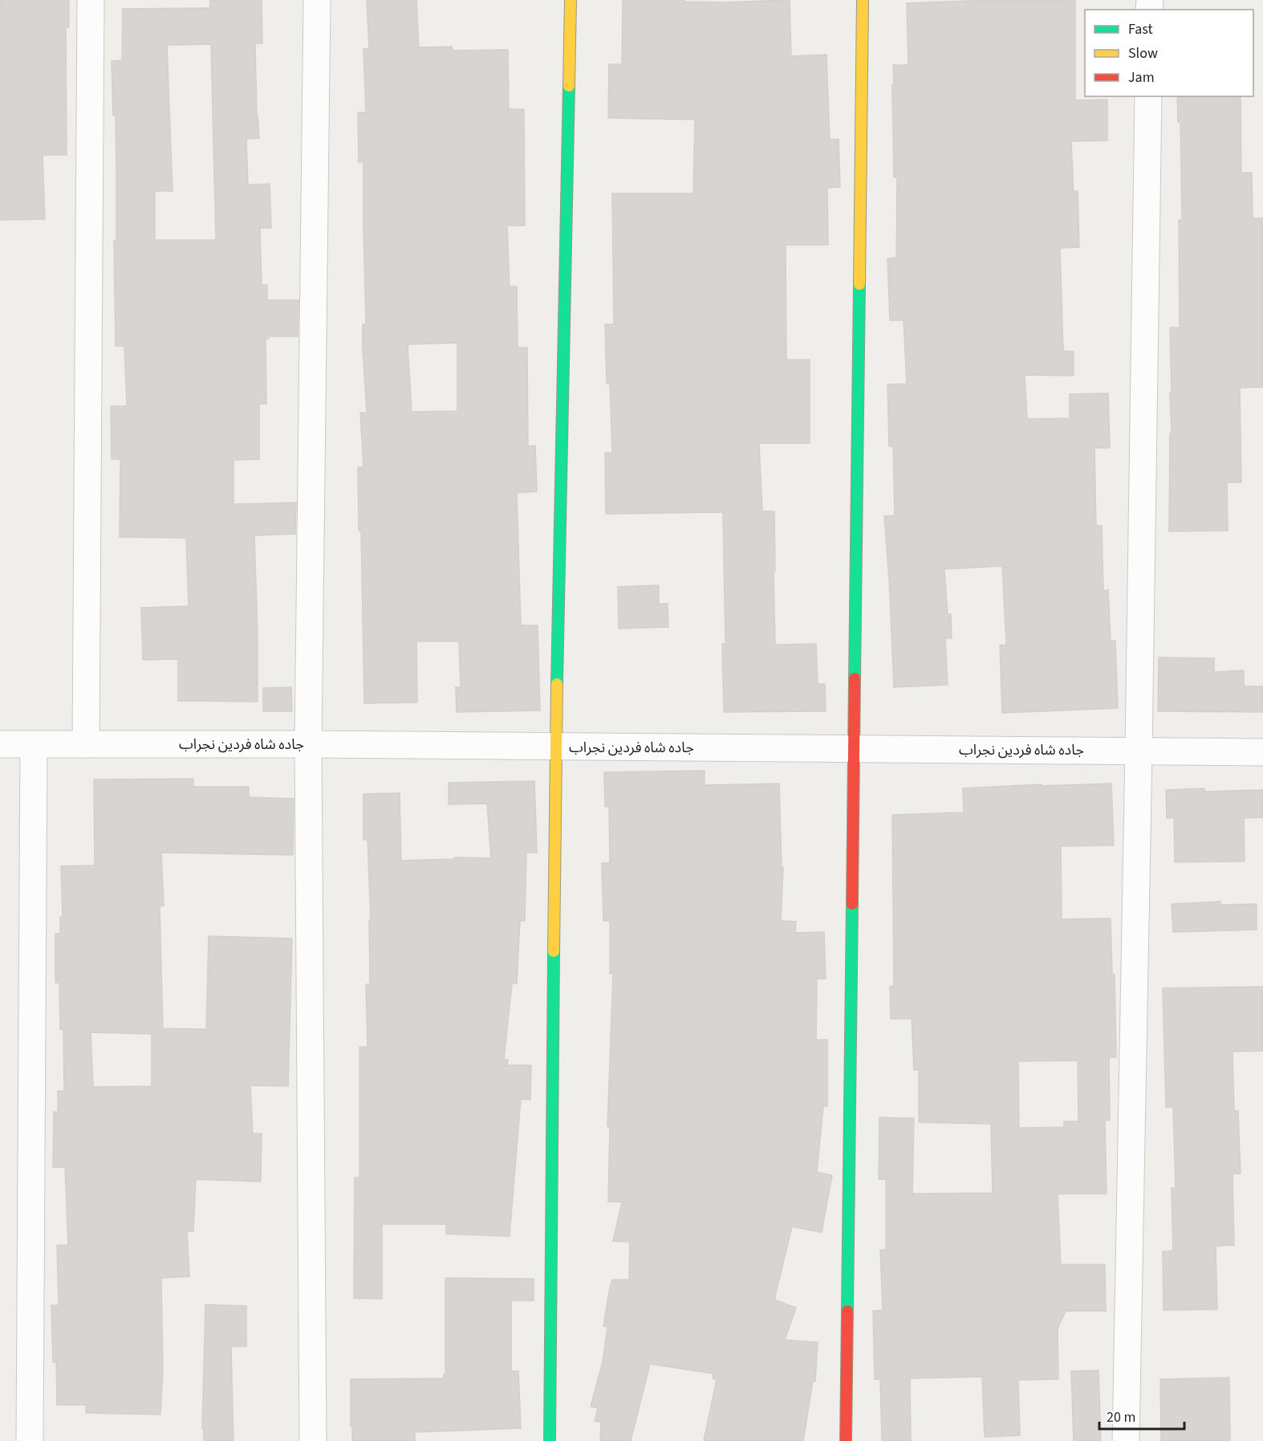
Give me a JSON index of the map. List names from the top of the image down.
{
  "streets": {
    "street": ["جاده شاه فردین نجراب"]
  },
  "legend": ["Fast", "Slow", "Jam"],
  "scale_bar": "20 m"
}
